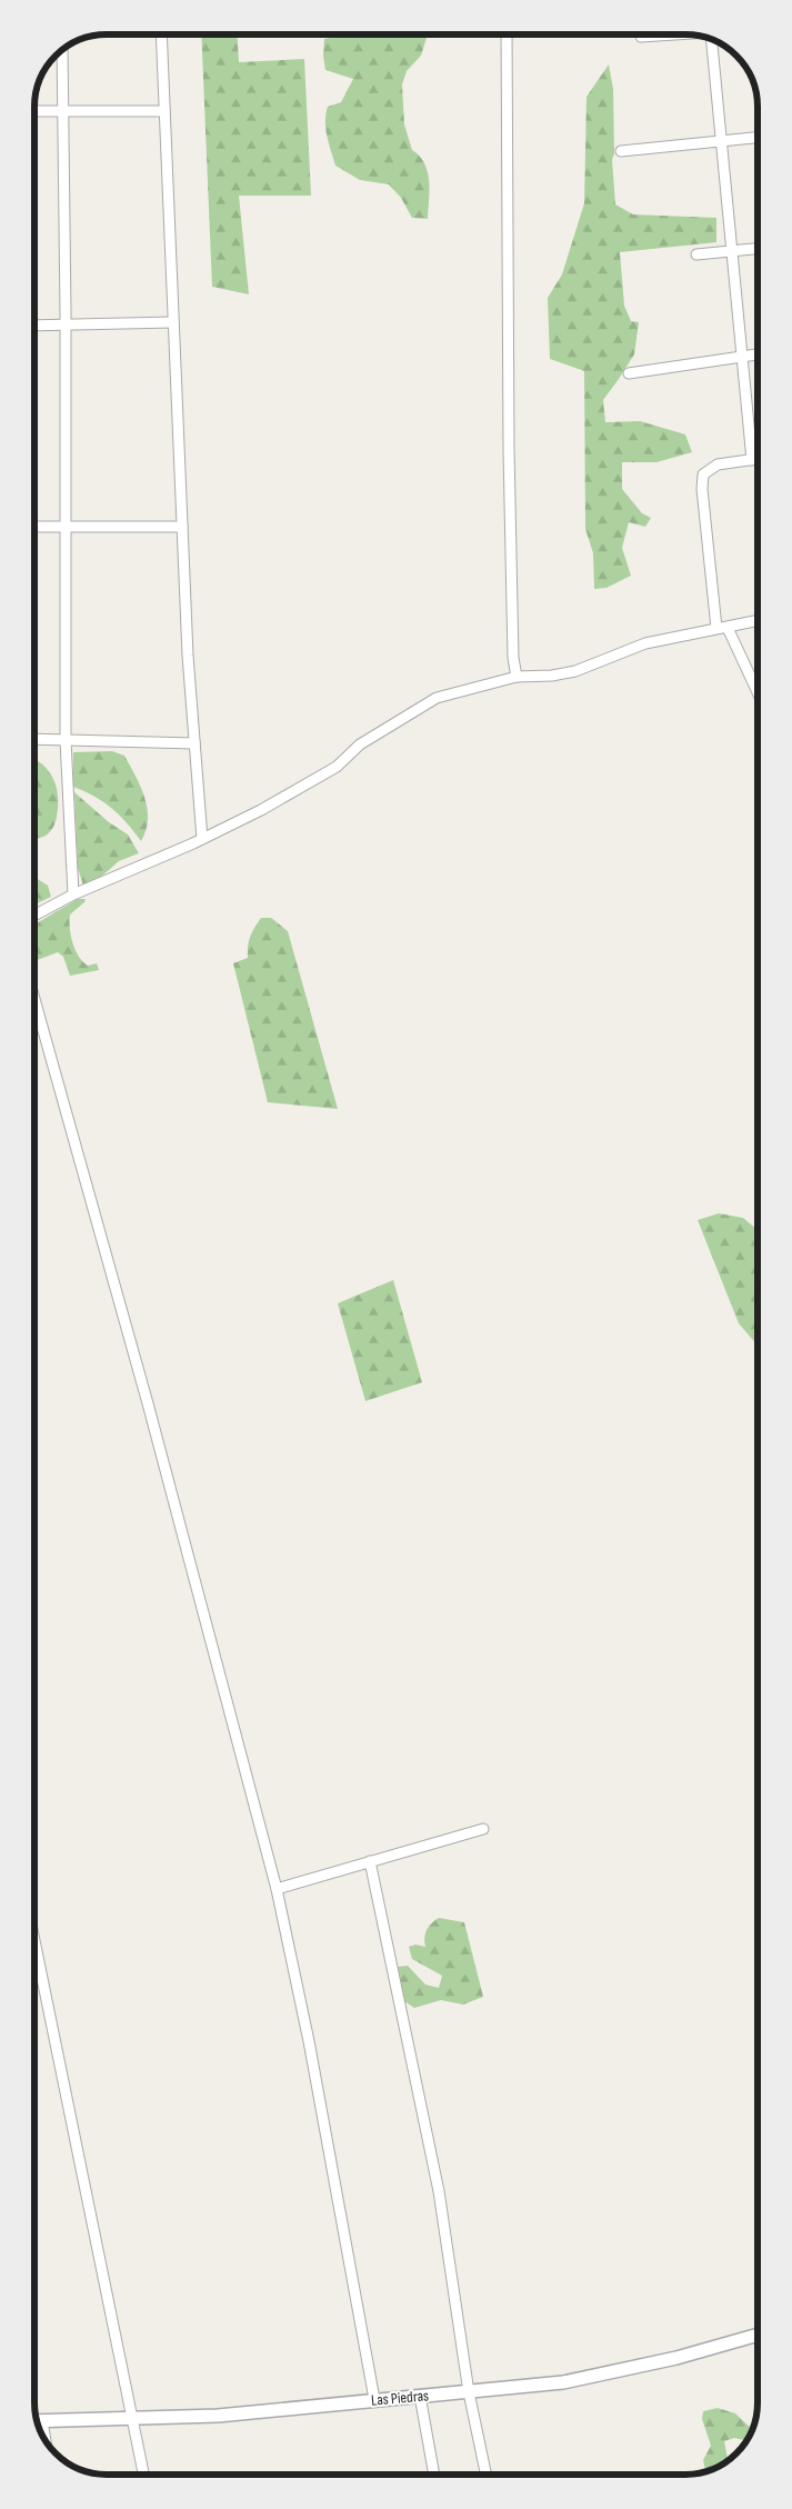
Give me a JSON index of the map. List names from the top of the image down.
{
  "streets": {
    "street": ["Las Piedras"]
  }
}
